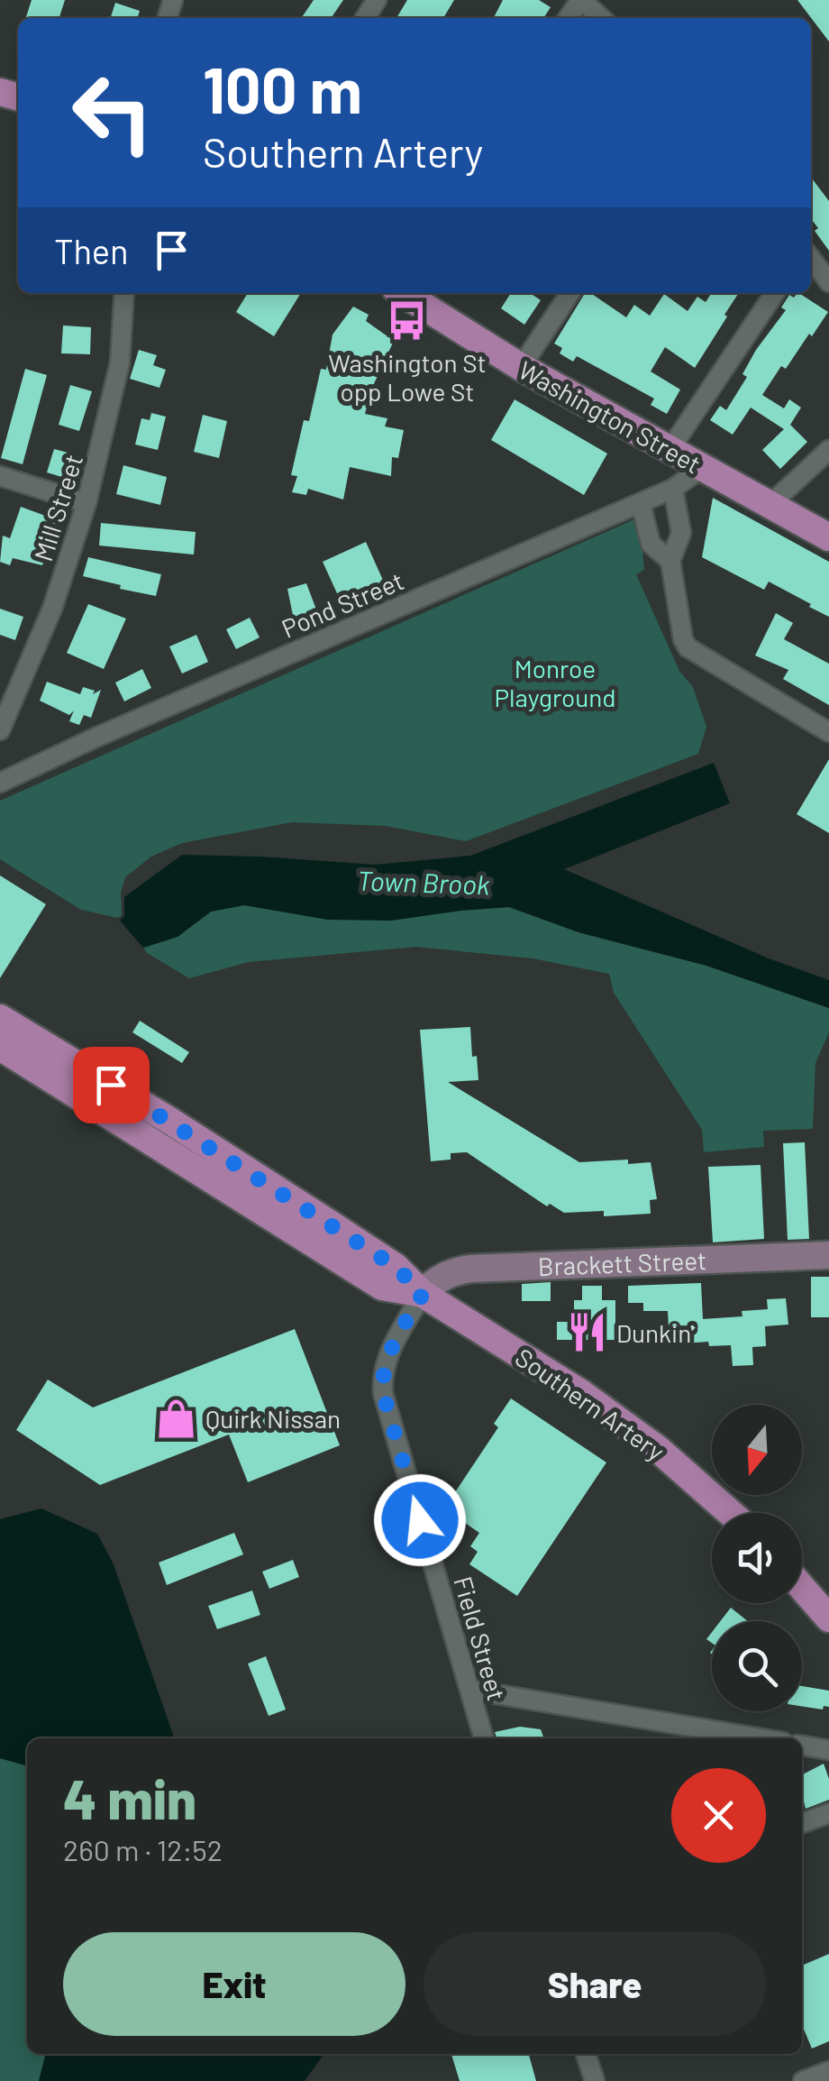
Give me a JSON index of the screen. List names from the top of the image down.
{
  "streets": {
    "main road": ["Washington Street", "Southern Artery"],
    "street": [
      "Mill Street",
      "Pond Street",
      "Brackett Street",
      "Field Street"
    ]
  },
  "crossings": [
    ["Washington Street", "Pond Street"],
    ["Brackett Street", "Southern Artery"],
    ["Brackett Street", "Field Street"],
    ["Southern Artery", "Field Street"]
  ],
  "water": ["Town Brook"],
  "parks": ["Monroe Playground"],
  "places": {
    "bus stop": ["Washington St opp Lowe St"],
    "restaurant": ["Dunkin'"],
    "shop": ["Quirk Nissan"]
  },
  "north": "bottom",
  "page": {
    "turn": ["100 m", "Southern Artery"],
    "then": "Then",
    "heading": ["4 min", "260 m · 12:52"],
    "buttons": ["Exit", "Share"]
  }
}
